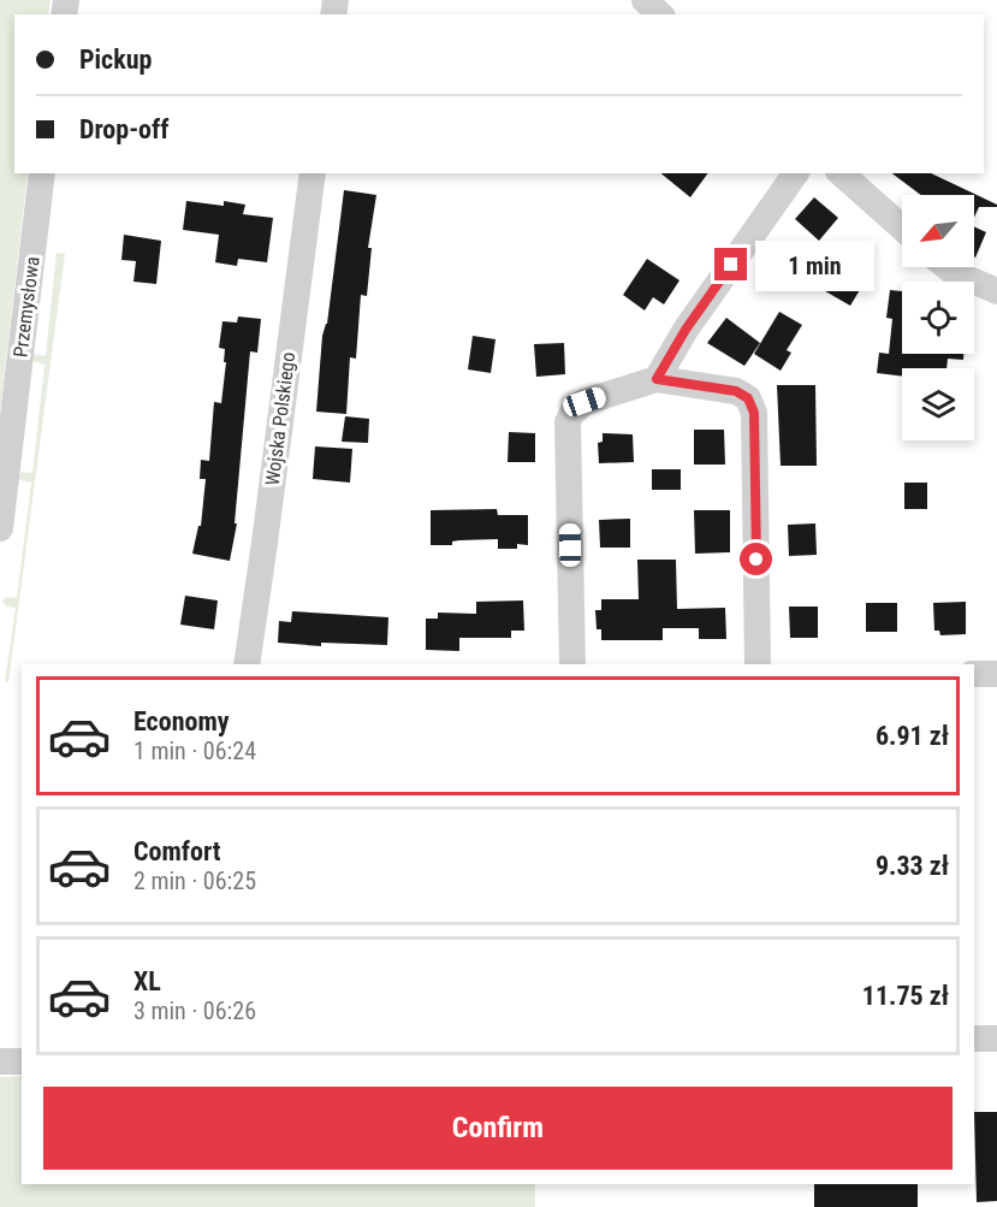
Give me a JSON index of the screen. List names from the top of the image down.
{
  "streets": {
    "street": ["Przemysłowa", "Wojska Polskiego"]
  },
  "north": "bottom left",
  "page": {
    "banner": ["Pickup", "Drop-off"],
    "bubble": "1 min",
    "list": [
      {
        "name": "Economy",
        "note": "1 min · 06:24",
        "value": "6.91 zł"
      },
      {
        "name": "Comfort",
        "note": "2 min · 06:25",
        "value": "9.33 zł"
      },
      {
        "name": "XL",
        "note": "3 min · 06:26",
        "value": "11.75 zł"
      }
    ],
    "buttons": "Confirm"
  }
}
